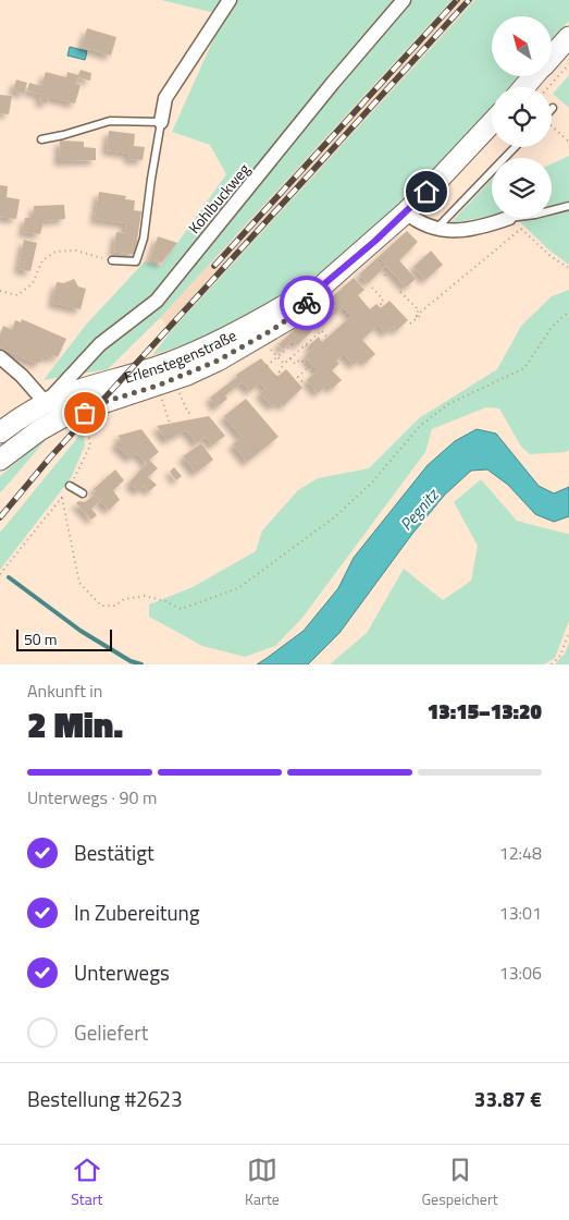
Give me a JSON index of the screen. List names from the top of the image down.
{
  "streets": {
    "main road": ["Erlenstegenstraße"],
    "street": ["Kohlbuckweg"]
  },
  "crossings": [
    ["Kohlbuckweg", "Erlenstegenstraße"]
  ],
  "water": ["Pegnitz"],
  "scale_bar": "50 m",
  "north": "top left",
  "page": {
    "scale": "50 m",
    "heading": ["2 Min.", "Ankunft in", "13:15–13:20"],
    "panel": ["Bestellung #2623", "33.87 €"],
    "bar": "Unterwegs · 90 m",
    "list": [
      ["Bestätigt", "12:48"],
      ["In Zubereitung", "13:01"],
      ["Unterwegs", "13:06"],
      "Geliefert"
    ],
    "tabs": ["Start", "Karte", "Gespeichert"]
  }
}
